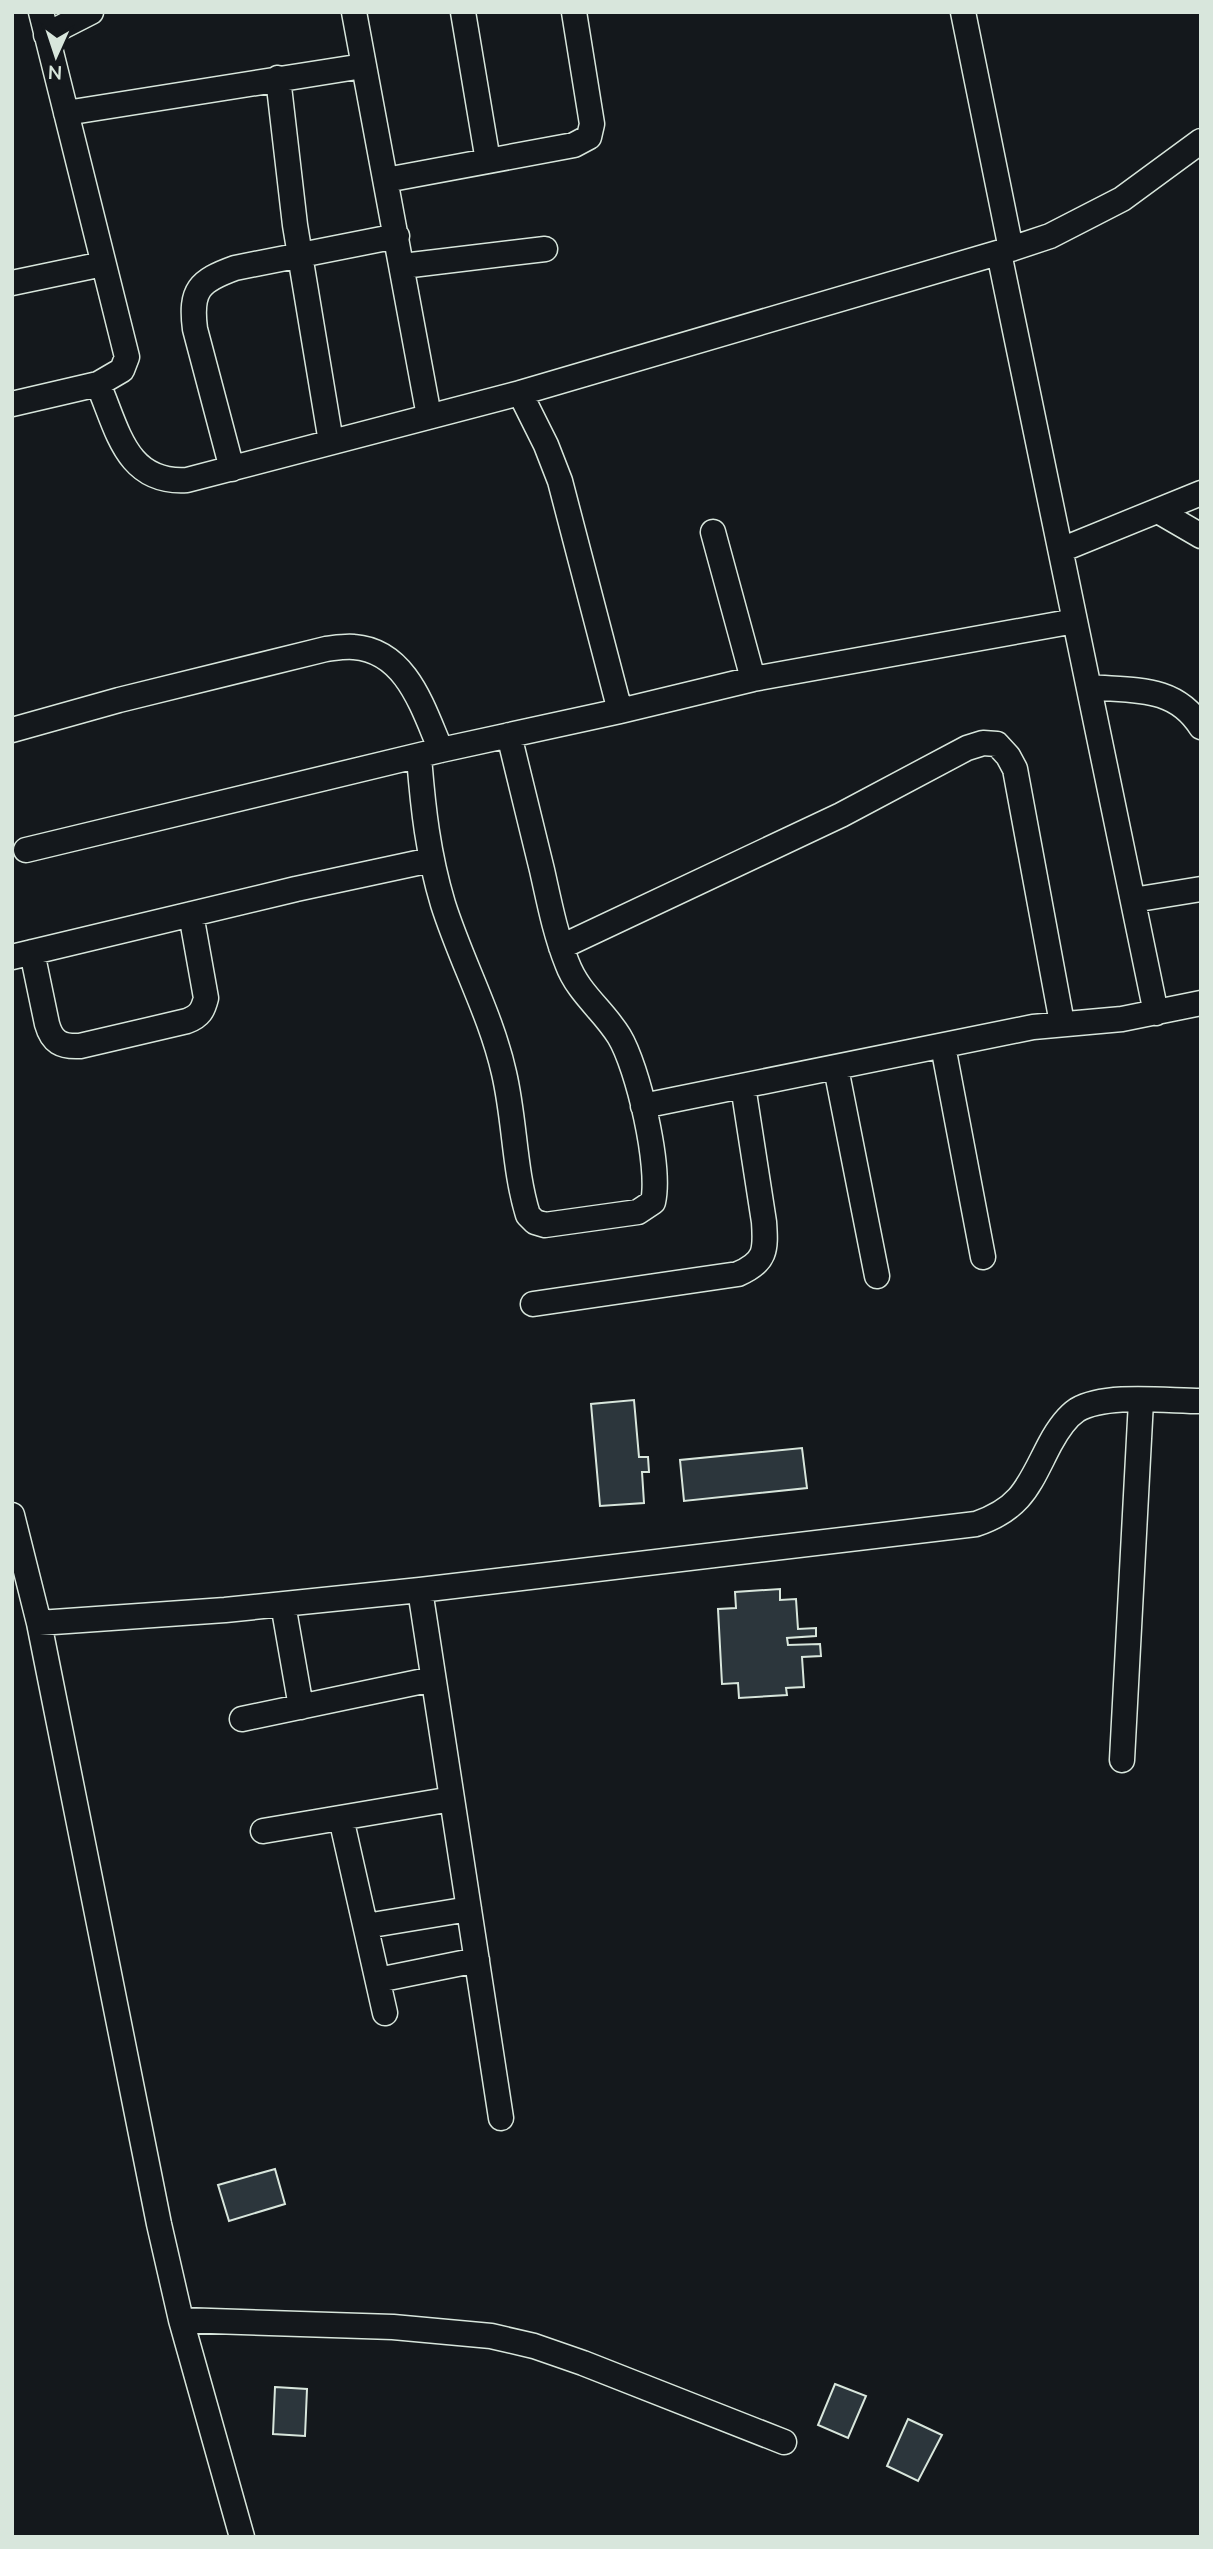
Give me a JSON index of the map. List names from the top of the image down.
{
  "north": "bottom"
}
